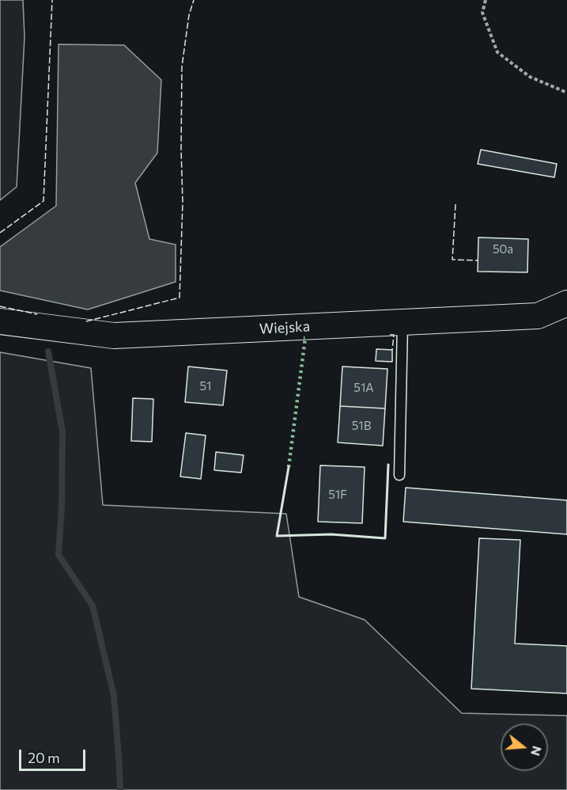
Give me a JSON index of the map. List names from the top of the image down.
{
  "streets": {
    "street": ["Wiejska"]
  },
  "house_numbers": [
    "50a",
    "51",
    "51A",
    "51B",
    "51F"
  ],
  "scale_bar": "20 m",
  "north": "right"
}
